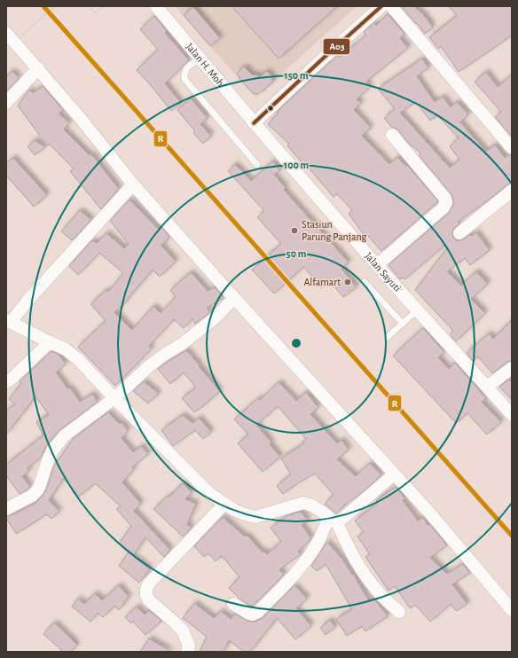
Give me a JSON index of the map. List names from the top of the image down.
{
  "streets": {
    "street": ["Jalan H. Moh", "Jalan Sayuti"]
  },
  "crossings": [
    ["Jalan H. Moh", "Jalan Sayuti"]
  ],
  "places": ["Stasiun Parung Panjang", "Alfamart"],
  "lines": ["transit line R", "transit line A03"],
  "rings": ["150 m", "100 m", "50 m"]
}
